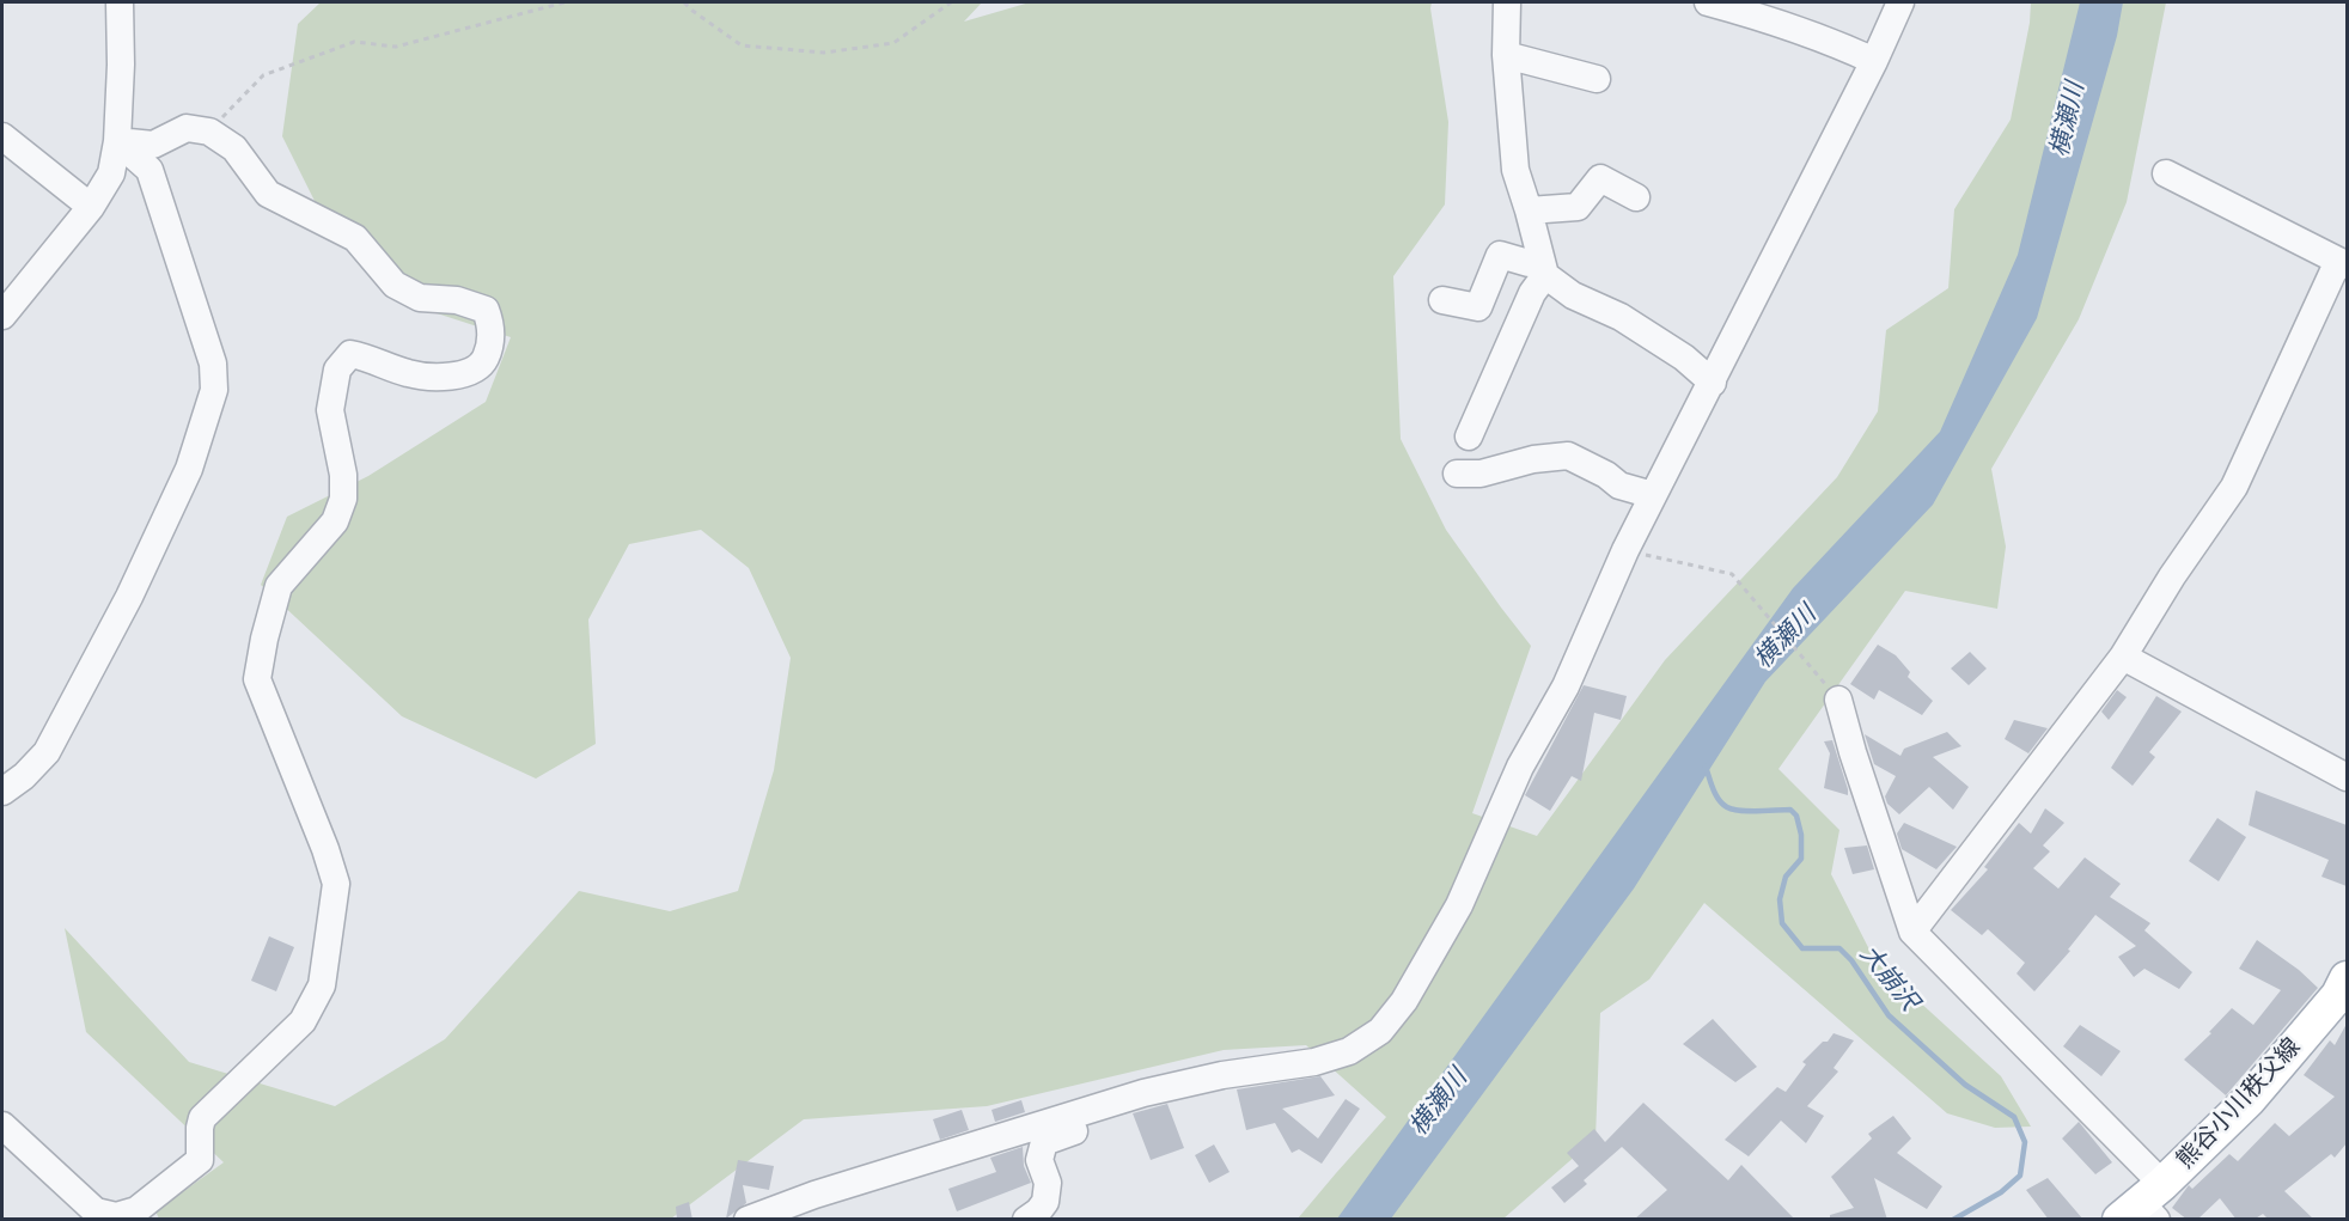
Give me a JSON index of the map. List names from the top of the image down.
{
  "streets": {
    "main road": ["熊谷小川秩父線"]
  },
  "water": ["横瀬川", "大崩沢"]
}
